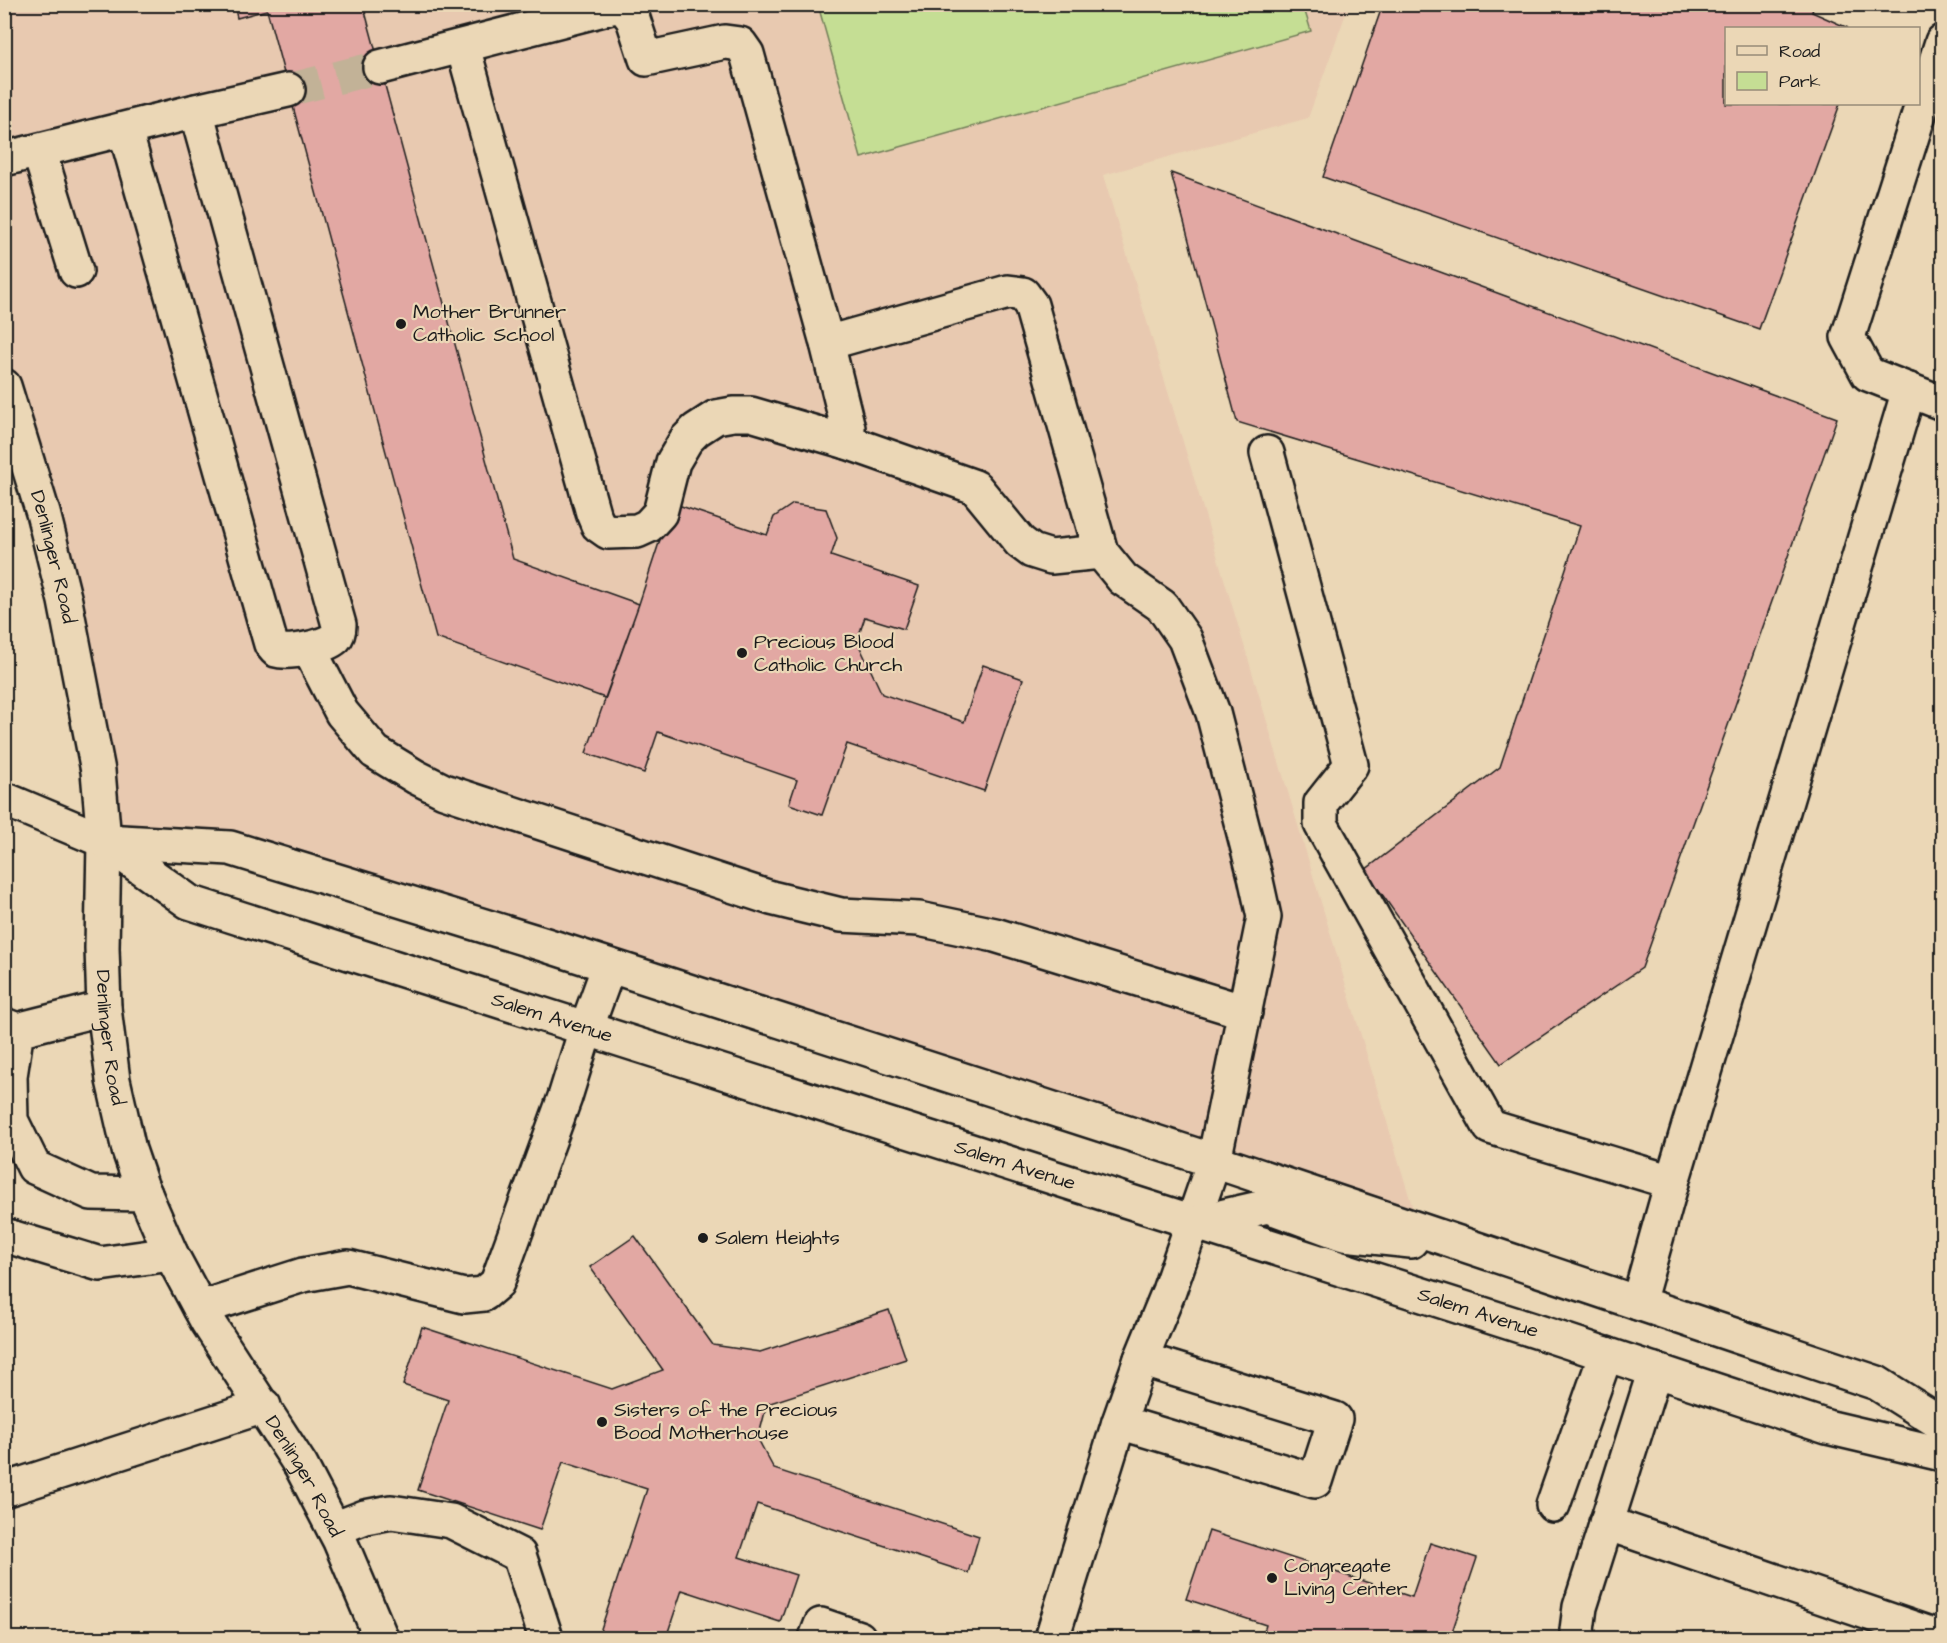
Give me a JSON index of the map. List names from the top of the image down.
{
  "streets": {
    "main road": ["Denlinger Road", "Salem Avenue"]
  },
  "crossings": [
    ["Denlinger Road", "Salem Avenue"]
  ],
  "places": [
    "Mother Brunner Catholic School",
    "Precious Blood Catholic Church",
    "Salem Heights",
    "Sisters of the Precious Bood Motherhouse",
    "Congregate Living Center"
  ],
  "legend": ["Road", "Park"]
}
